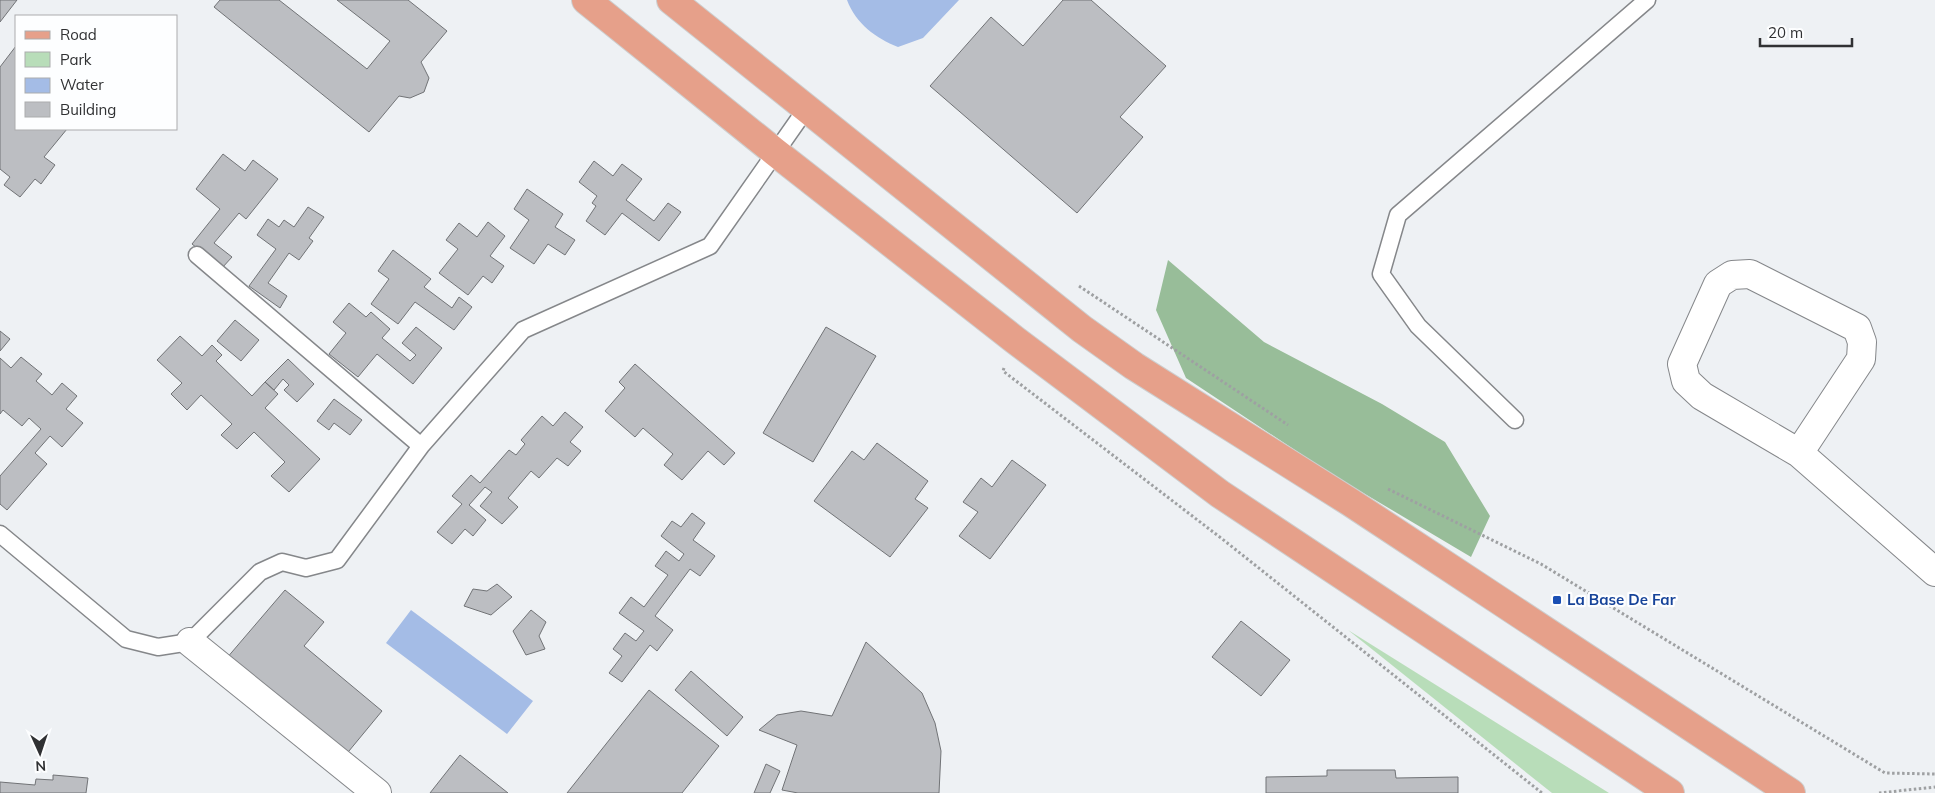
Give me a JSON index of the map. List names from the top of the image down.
{
  "places": {
    "transit": ["La Base De Far"]
  },
  "legend": [
    "Road",
    "Park",
    "Water",
    "Building"
  ],
  "scale_bar": "20 m",
  "north": "bottom"
}
